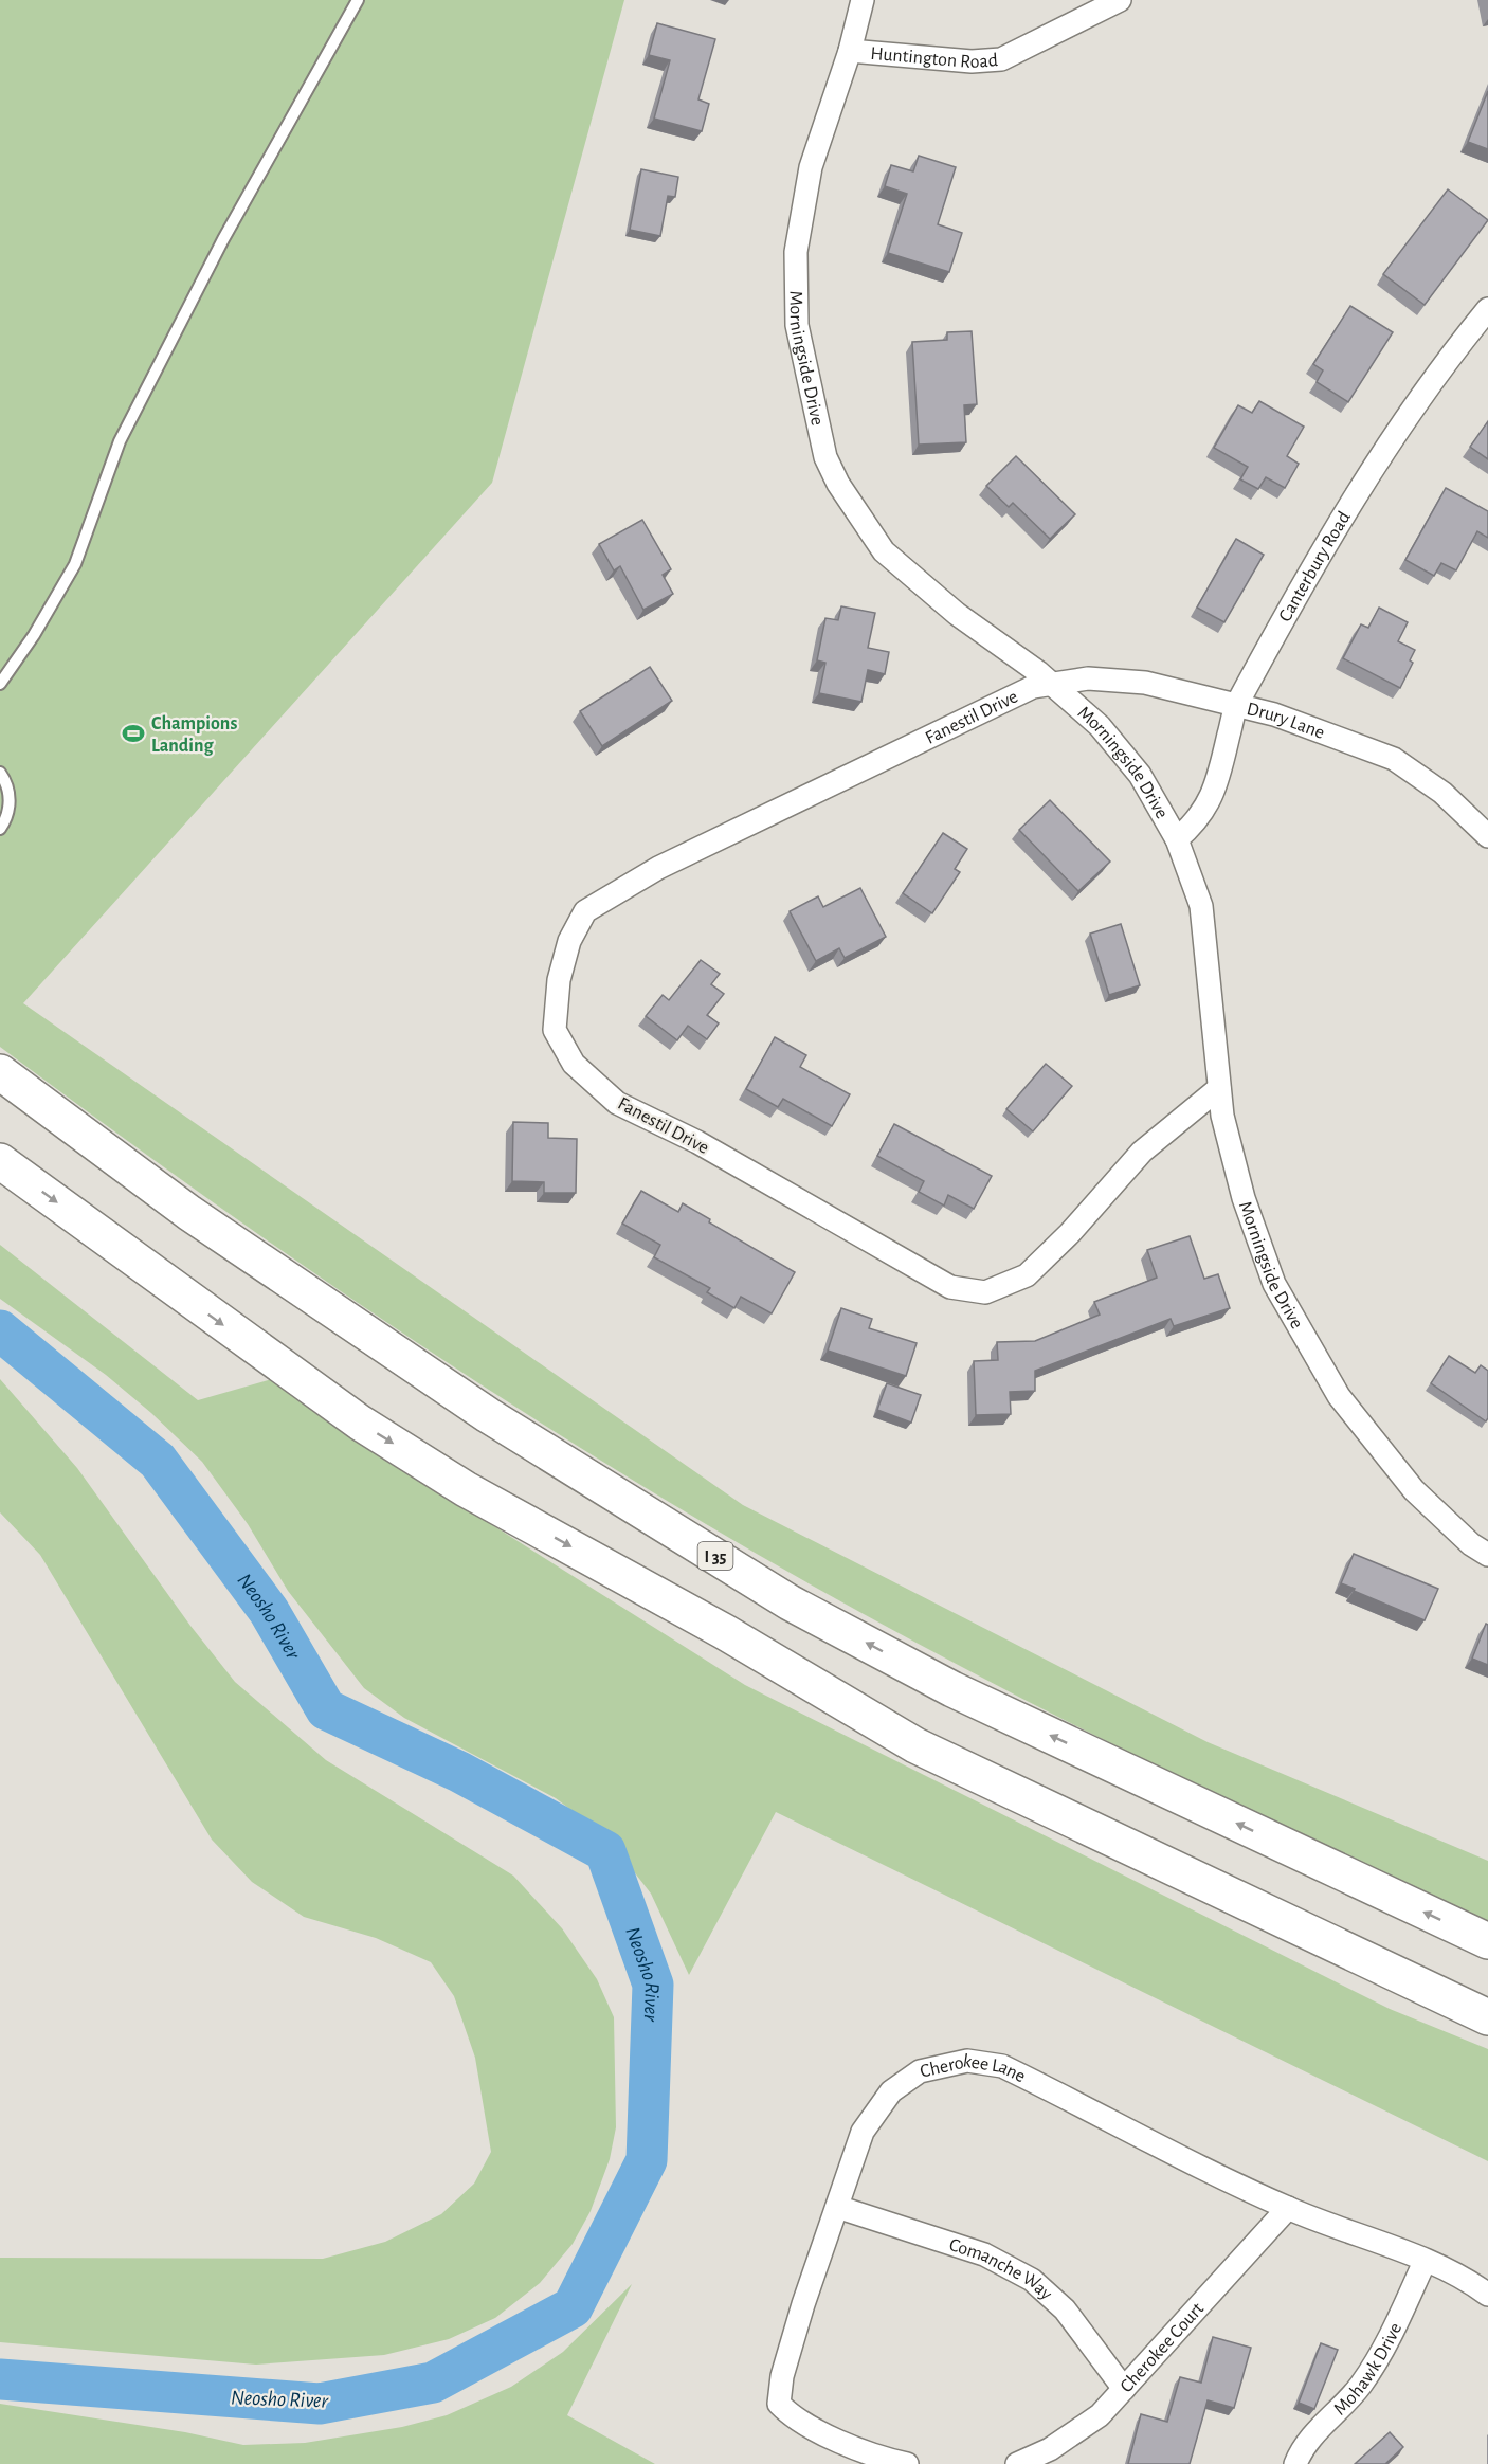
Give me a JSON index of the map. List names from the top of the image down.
{
  "streets": {
    "highway": ["I 35"],
    "street": [
      "Huntington Road",
      "Morningside Drive",
      "Canterbury Road",
      "Fanestil Drive",
      "Drury Lane",
      "Cherokee Lane",
      "Comanche Way",
      "Cherokee Court",
      "Mohawk Drive"
    ]
  },
  "crossings": [
    ["Huntington Road", "Morningside Drive"],
    ["Morningside Drive", "Canterbury Road"],
    ["Morningside Drive", "Fanestil Drive"],
    ["Morningside Drive", "Drury Lane"],
    ["Canterbury Road", "Drury Lane"],
    ["Fanestil Drive", "Drury Lane"],
    ["Cherokee Lane", "Comanche Way"],
    ["Cherokee Lane", "Cherokee Court"],
    ["Cherokee Lane", "Mohawk Drive"],
    ["Comanche Way", "Cherokee Court"]
  ],
  "water": ["Neosho River"],
  "places": {
    "sports": ["Champions Landing"]
  }
}
